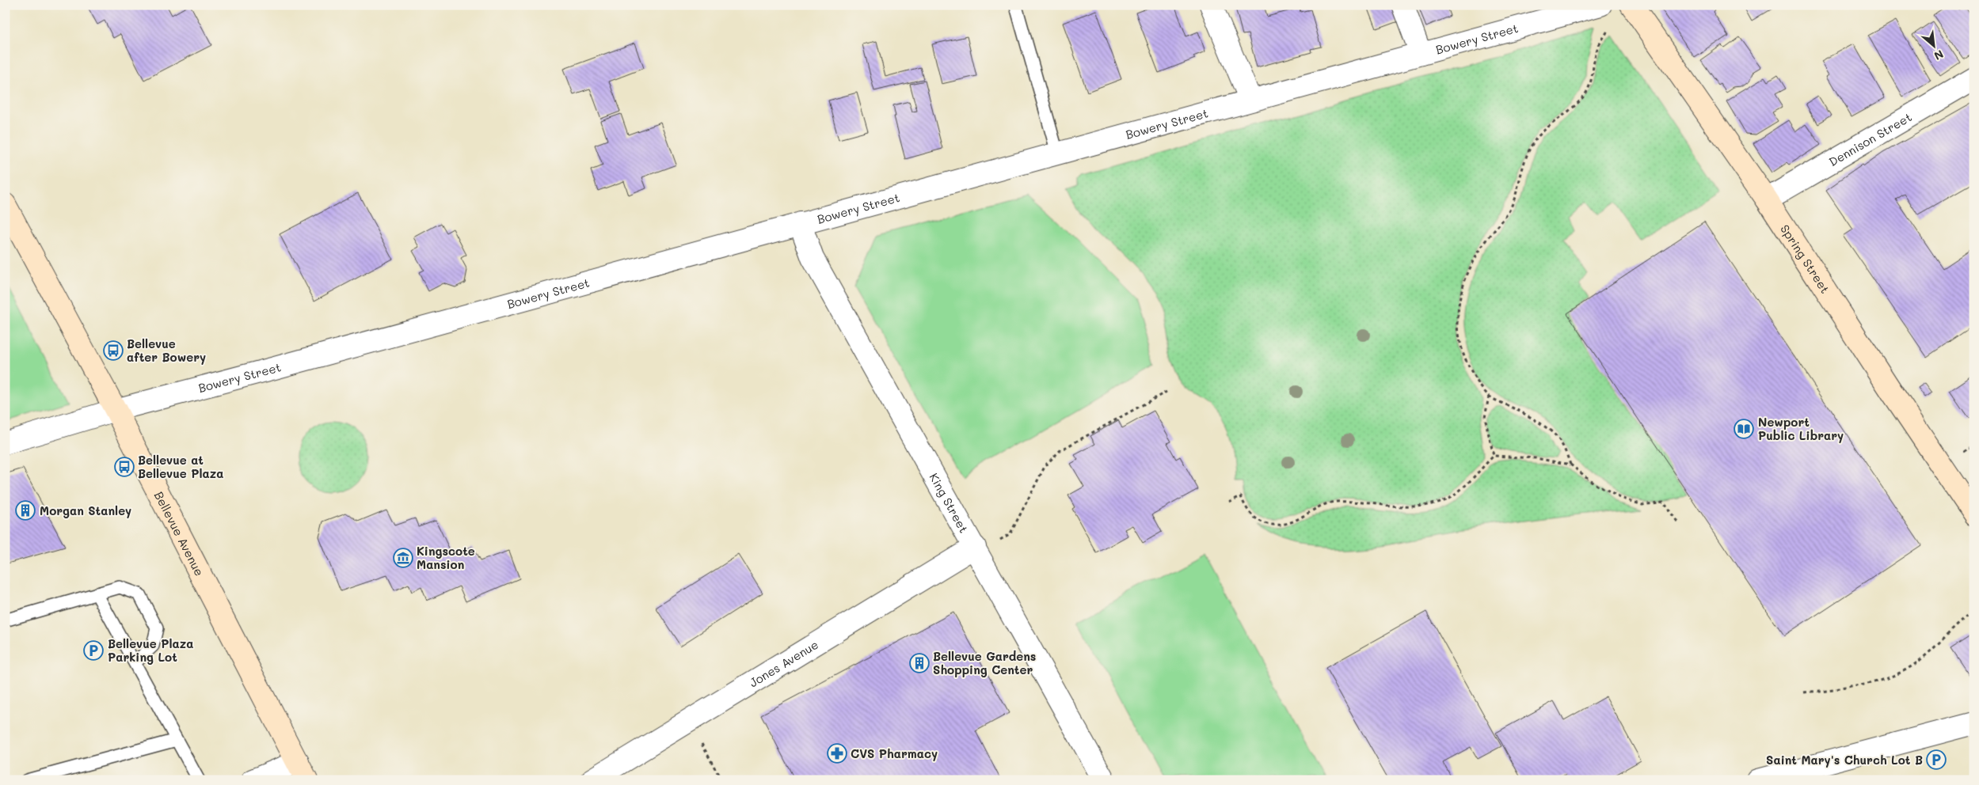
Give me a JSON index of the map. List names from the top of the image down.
{
  "streets": {
    "main road": ["Spring Street", "Bellevue Avenue"],
    "street": [
      "Bowery Street",
      "Dennison Street",
      "King Street",
      "Jones Avenue"
    ]
  },
  "crossings": [
    ["Bowery Street", "King Street"],
    ["Bowery Street", "Bellevue Avenue"],
    ["Dennison Street", "Spring Street"],
    ["King Street", "Jones Avenue"]
  ],
  "places": {
    "bus stop": ["Bellevue after Bowery", "Bellevue at Bellevue Plaza"],
    "library": ["Newport Public Library"],
    "building": ["Morgan Stanley", "Bellevue Gardens Shopping Center"],
    "museum": ["Kingscote Mansion"],
    "parking": ["Bellevue Plaza Parking Lot", "Saint Mary's Church Lot B"],
    "pharmacy": ["CVS Pharmacy"]
  },
  "north": "bottom right"
}
